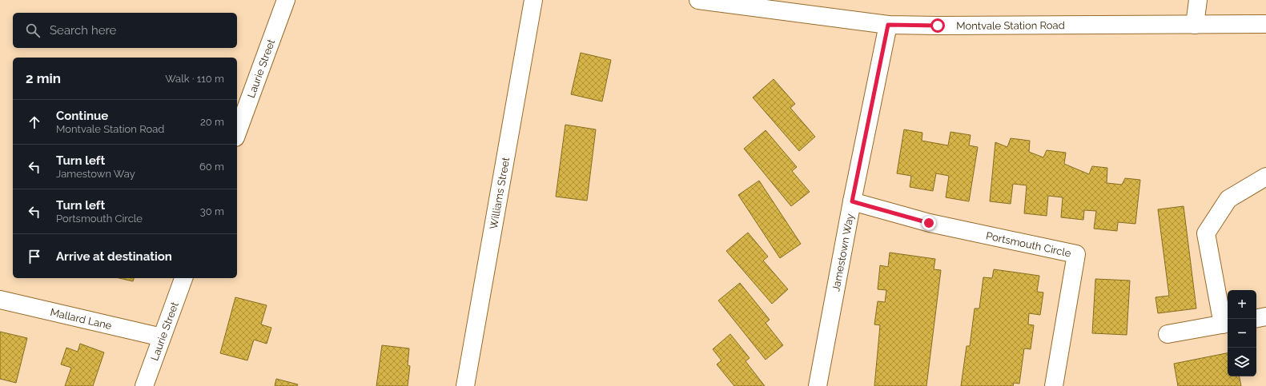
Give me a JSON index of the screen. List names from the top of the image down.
{
  "streets": {
    "street": [
      "Montvale Station Road",
      "Laurie Street",
      "Williams Street",
      "Portsmouth Circle",
      "Jamestown Way",
      "Mallard Lane"
    ]
  },
  "crossings": [
    ["Montvale Station Road", "Jamestown Way"],
    ["Laurie Street", "Mallard Lane"],
    ["Portsmouth Circle", "Jamestown Way"]
  ],
  "page": {
    "search": "Search here",
    "heading": ["2 min", "Walk · 110 m"],
    "list": [
      ["Continue", "Montvale Station Road", "20 m"],
      ["Turn left", "Jamestown Way", "60 m"],
      ["Turn left", "Portsmouth Circle", "30 m"],
      "Arrive at destination"
    ],
    "map_buttons": ["+", "−"]
  }
}
